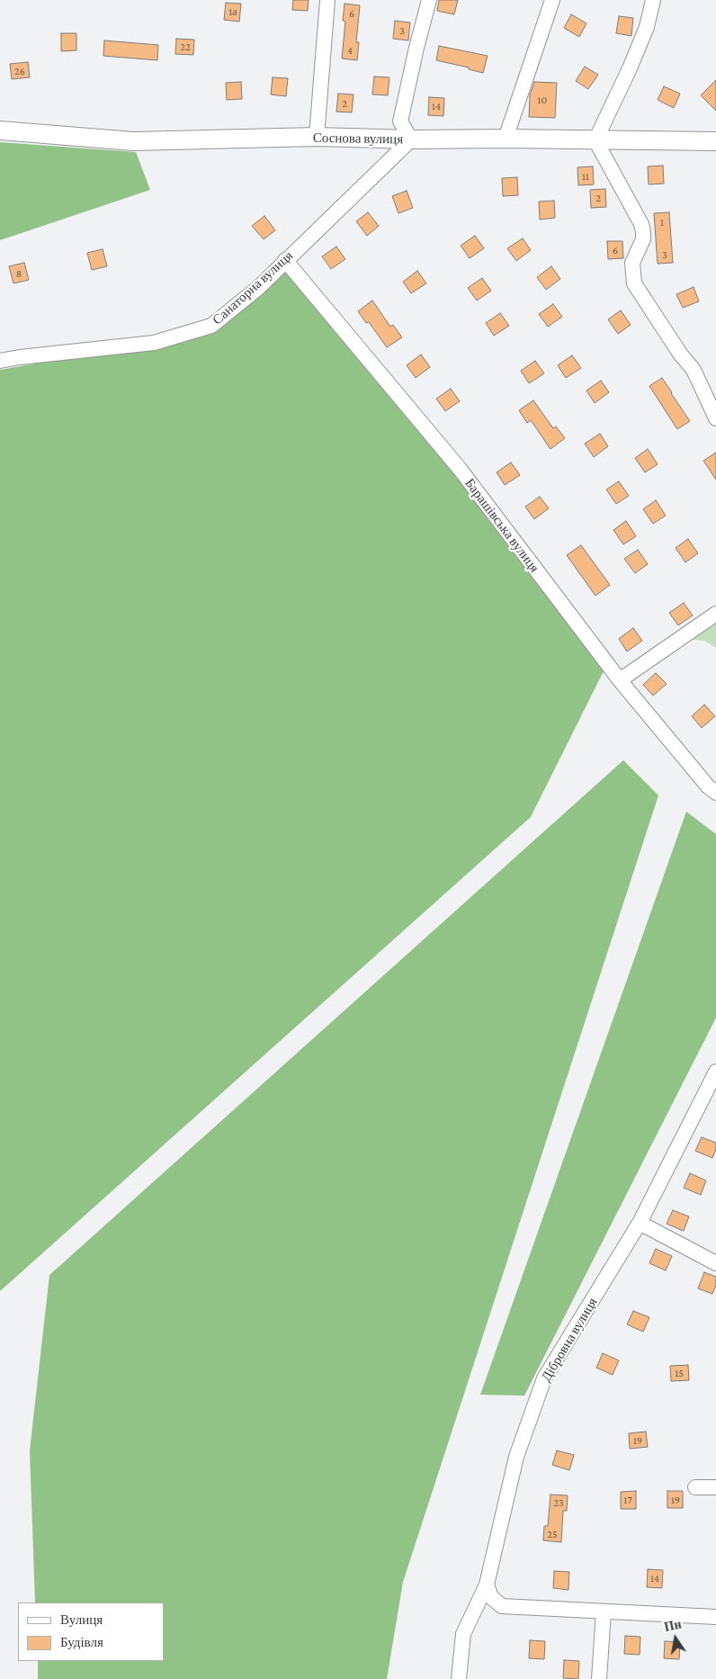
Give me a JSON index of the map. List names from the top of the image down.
{
  "streets": {
    "street": [
      "Соснова вулиця",
      "Санаторна вулиця",
      "Барашівська вулиця",
      "Дібровна вулиця"
    ]
  },
  "crossings": [
    ["Соснова вулиця", "Санаторна вулиця"],
    ["Санаторна вулиця", "Барашівська вулиця"]
  ],
  "house_numbers": [
    "1а",
    "6",
    "3",
    "22",
    "4",
    "26",
    "10",
    "2",
    "14",
    "11",
    "2",
    "1",
    "6",
    "3",
    "8",
    "15",
    "19",
    "17",
    "19",
    "23",
    "25",
    "14"
  ],
  "legend": ["Вулиця", "Будівля"],
  "north": "top"
}
